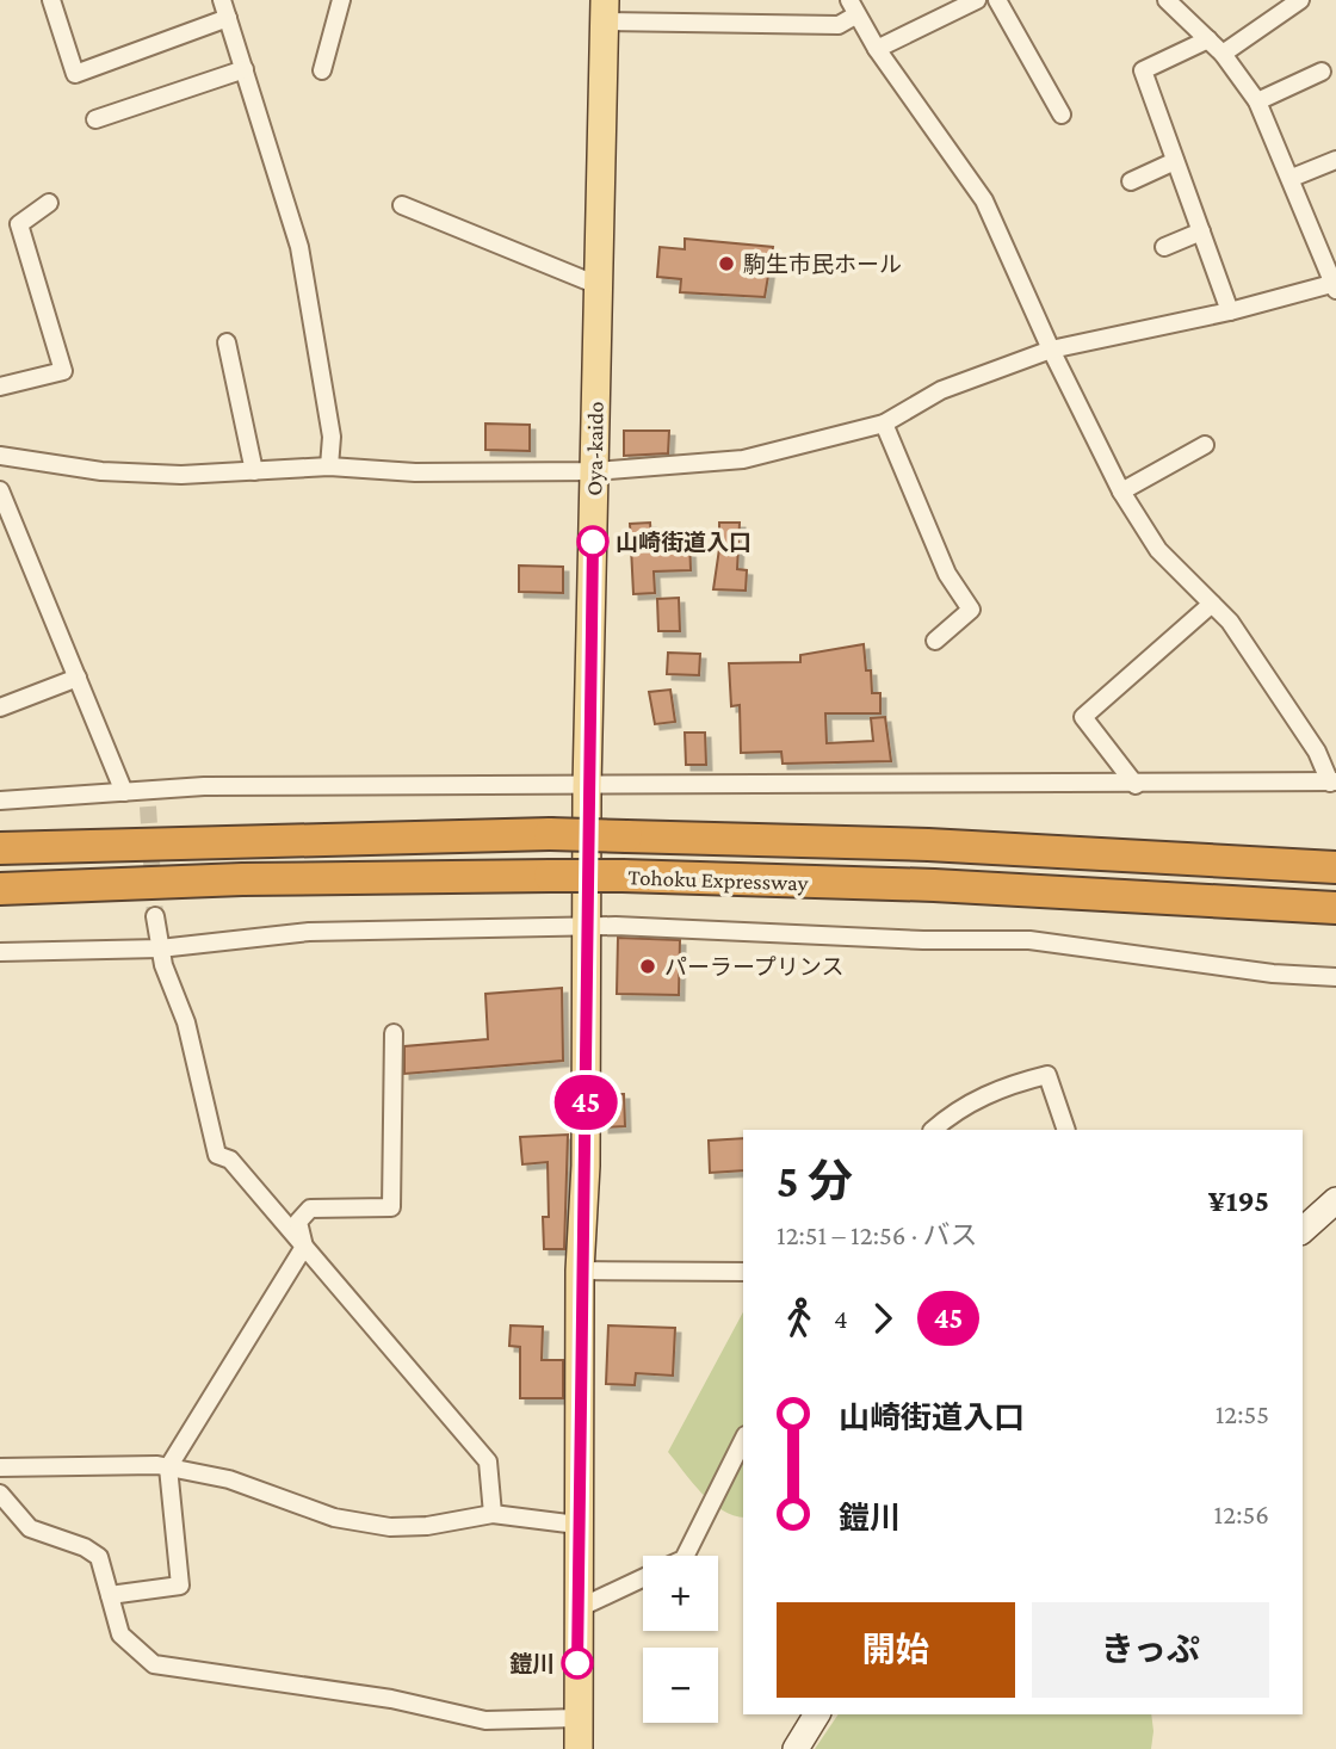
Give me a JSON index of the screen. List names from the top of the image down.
{
  "streets": {
    "highway": ["Tohoku Expressway"],
    "main road": ["Oya-kaido"]
  },
  "places": [
    "駒生市民ホール",
    "山崎街道入口",
    "パーラープリンス",
    "鎧川"
  ],
  "lines": ["bus line 45"],
  "page": {
    "on_map": "45",
    "heading": ["5 分", "12:51 – 12:56 · バス", "¥195"],
    "legs": ["4", "45"],
    "list": [
      {
        "name": "山崎街道入口",
        "value": "12:55"
      },
      {
        "name": "鎧川",
        "value": "12:56"
      }
    ],
    "map_buttons": ["+", "−"],
    "buttons": ["開始", "きっぷ"]
  }
}
